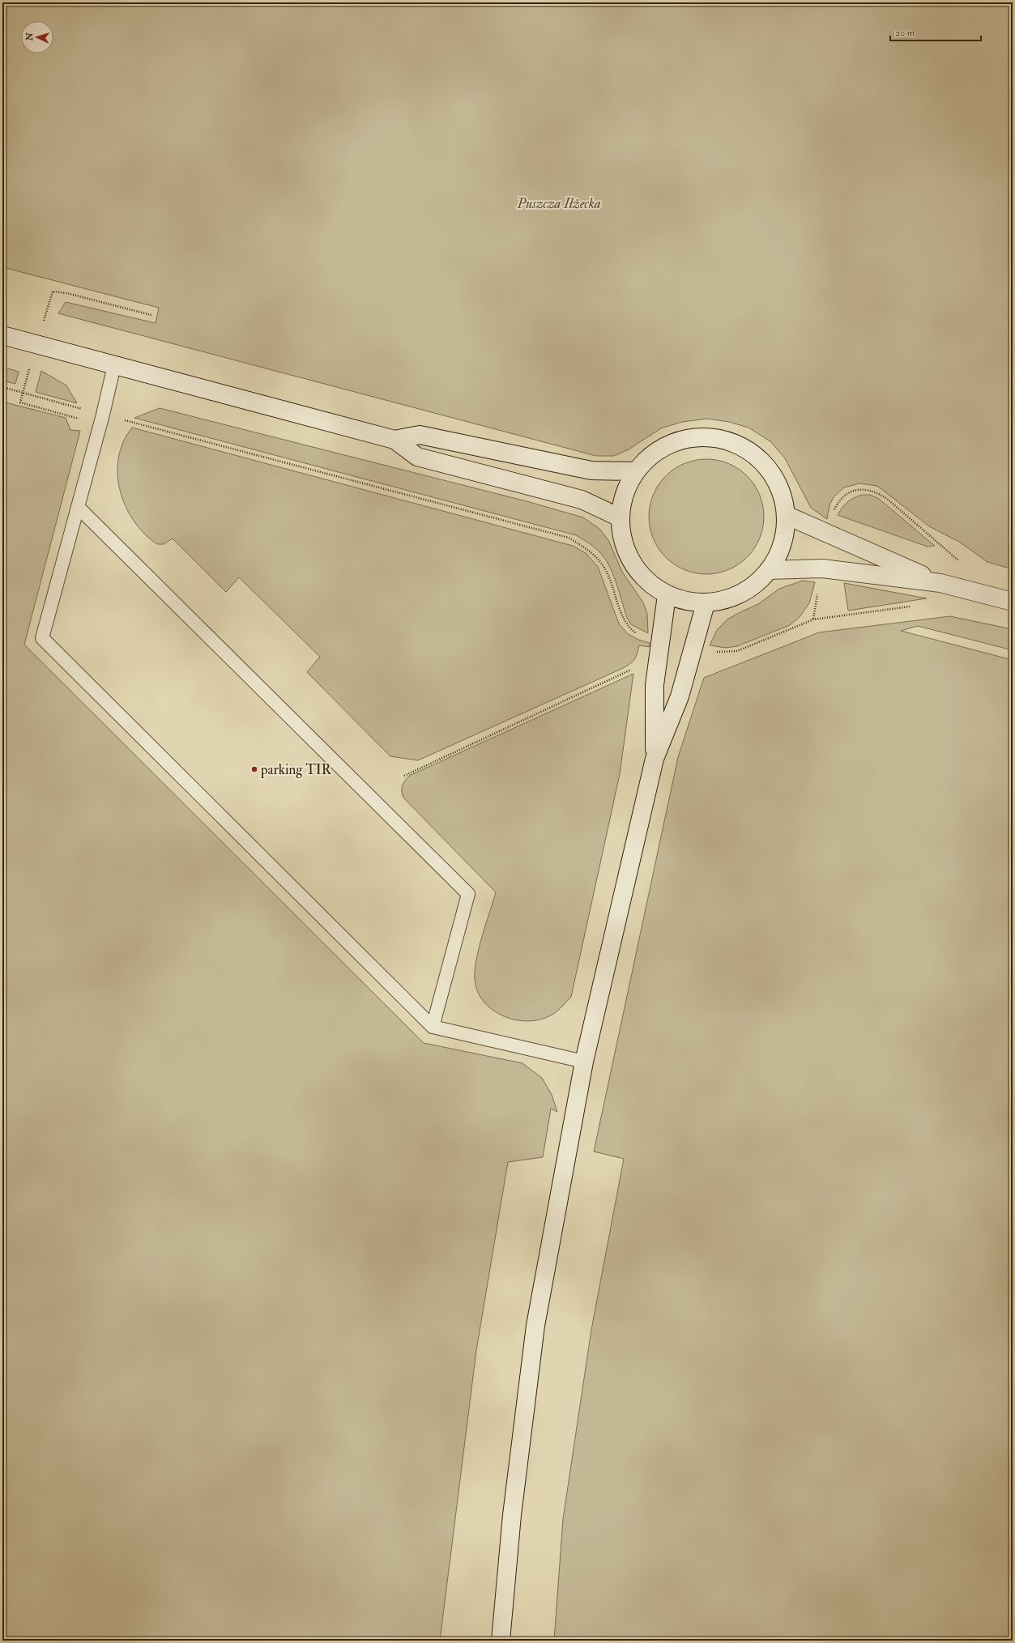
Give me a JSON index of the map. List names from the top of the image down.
{
  "parks": ["Puszcza Iłżecka"],
  "places": ["parking TIR"],
  "scale_bar": "20 m",
  "north": "left"
}
